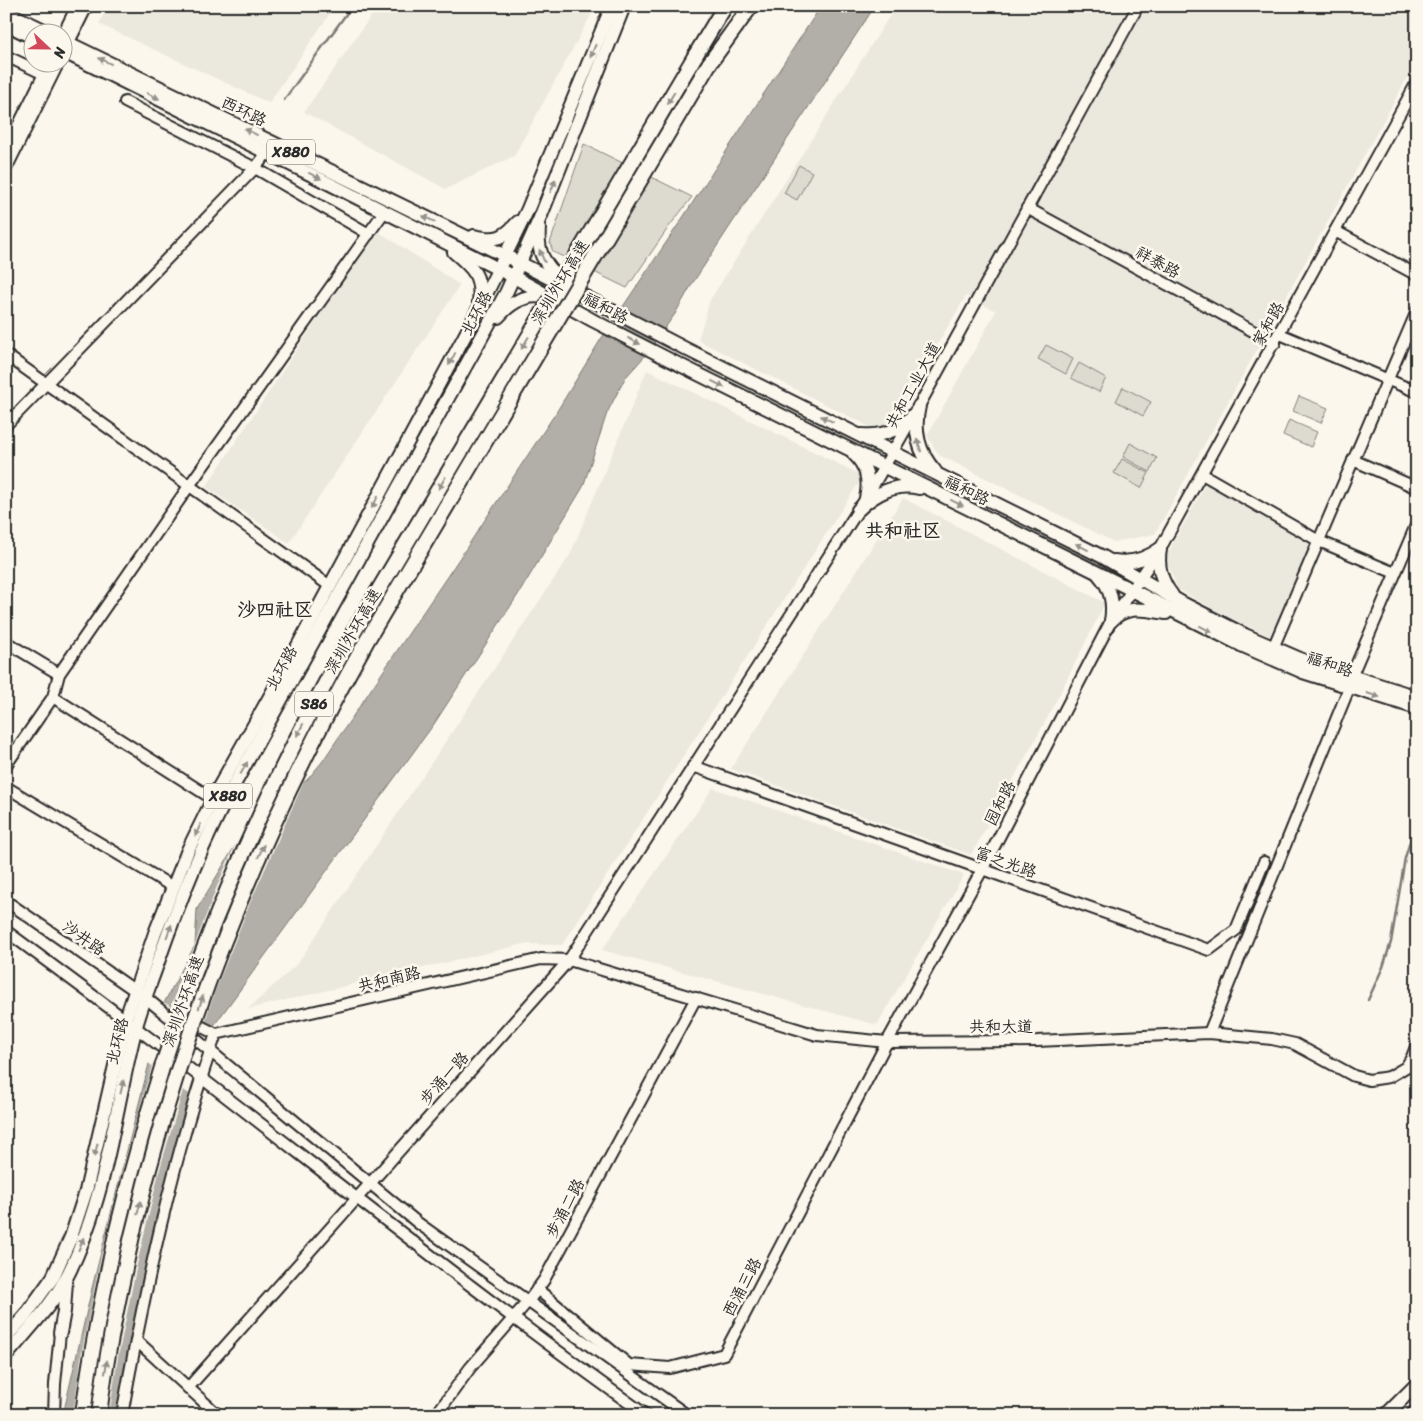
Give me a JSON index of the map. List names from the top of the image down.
{
  "streets": {
    "highway": ["深圳外环高速", "S86"],
    "main road": [
      "西环路",
      "X880",
      "福和路",
      "北环路"
    ],
    "street": [
      "祥泰路",
      "家和路",
      "共和工业大道",
      "园和路",
      "富之光路",
      "沙井路",
      "共和南路",
      "共和大道",
      "步涌一路",
      "步涌二路",
      "西涌三路"
    ]
  },
  "crossings": [
    ["西环路", "福和路"],
    ["西环路", "北环路"],
    ["祥泰路", "家和路"],
    ["祥泰路", "共和工业大道"],
    ["福和路", "北环路"],
    ["福和路", "家和路"],
    ["福和路", "共和工业大道"],
    ["福和路", "园和路"],
    ["北环路", "沙井路"],
    ["家和路", "园和路"],
    ["共和工业大道", "富之光路"],
    ["共和工业大道", "步涌一路"],
    ["园和路", "富之光路"],
    ["园和路", "共和大道"],
    ["园和路", "西涌三路"],
    ["富之光路", "步涌一路"],
    ["共和南路", "共和大道"],
    ["共和南路", "步涌一路"],
    ["共和大道", "步涌一路"],
    ["共和大道", "步涌二路"],
    ["共和大道", "西涌三路"],
    ["步涌二路", "西涌三路"]
  ],
  "districts": ["共和社区", "沙四社区"],
  "north": "right"
}
